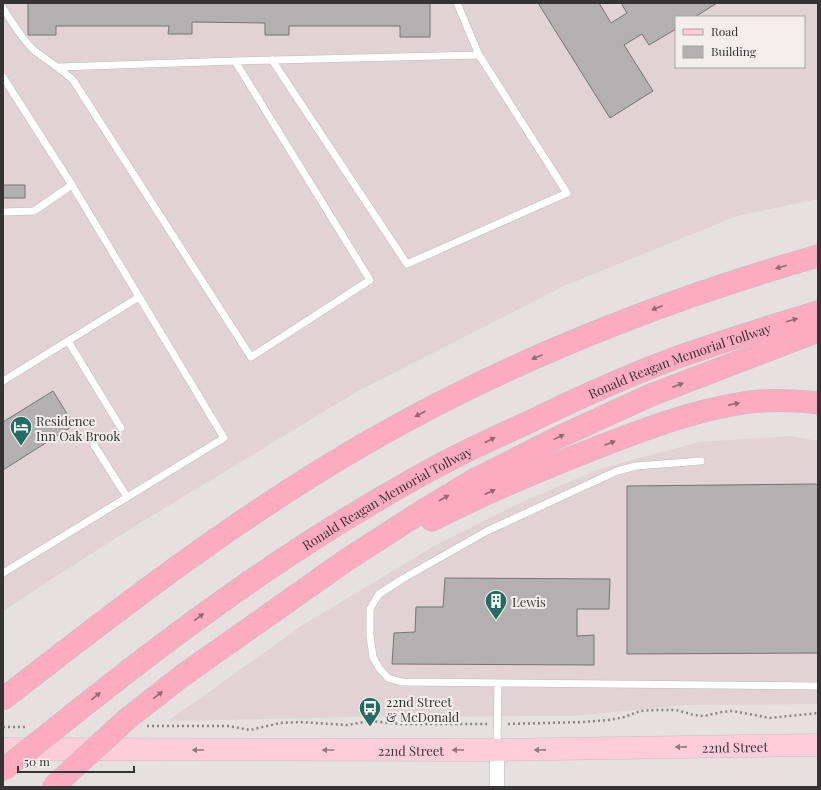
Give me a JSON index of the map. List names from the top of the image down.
{
  "streets": {
    "highway": ["Ronald Reagan Memorial Tollway"],
    "main road": ["22nd Street"]
  },
  "one_way": ["22nd Street"],
  "places": {
    "hotel": ["Residence Inn Oak Brook"],
    "building": ["Lewis"],
    "bus stop": ["22nd Street & McDonald"]
  },
  "legend": ["Road", "Building"],
  "scale_bar": "50 m"
}
